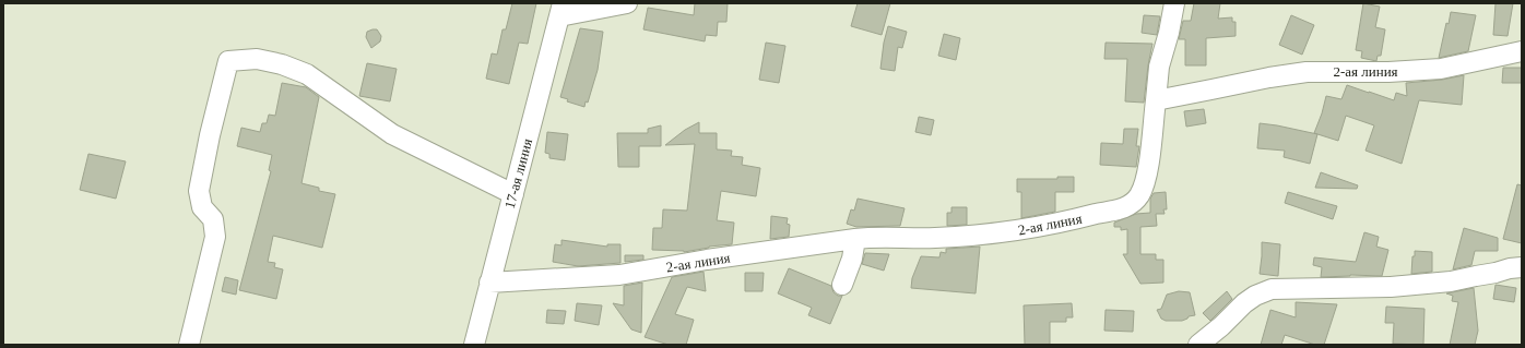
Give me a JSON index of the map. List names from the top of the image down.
{
  "streets": {
    "street": ["2-ая линия", "17-ая линия"]
  },
  "crossings": [
    ["2-ая линия", "17-ая линия"]
  ]
}
